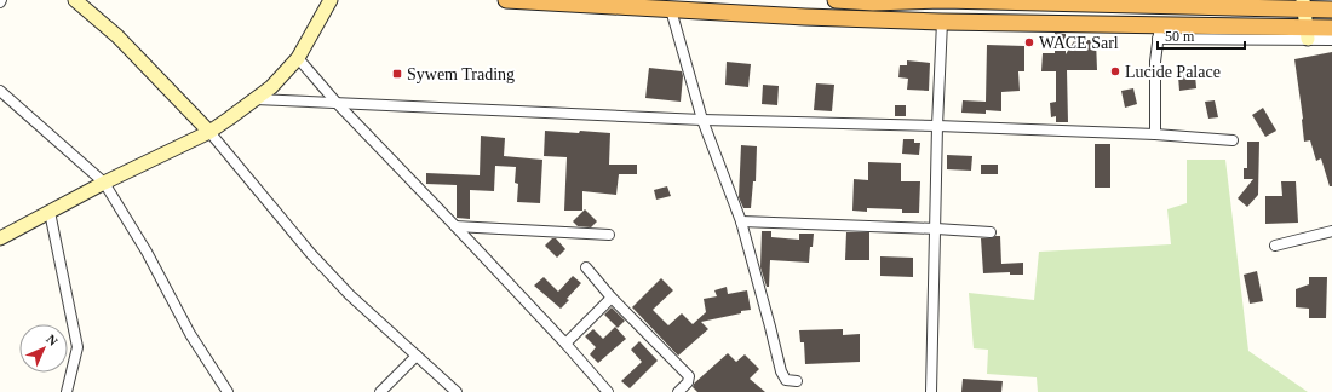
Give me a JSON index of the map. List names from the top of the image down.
{
  "places": {
    "other": ["WACE Sarl", "Lucide Palace"],
    "transit": ["Sywem Trading"]
  },
  "scale_bar": "50 m",
  "north": "top right"
}
